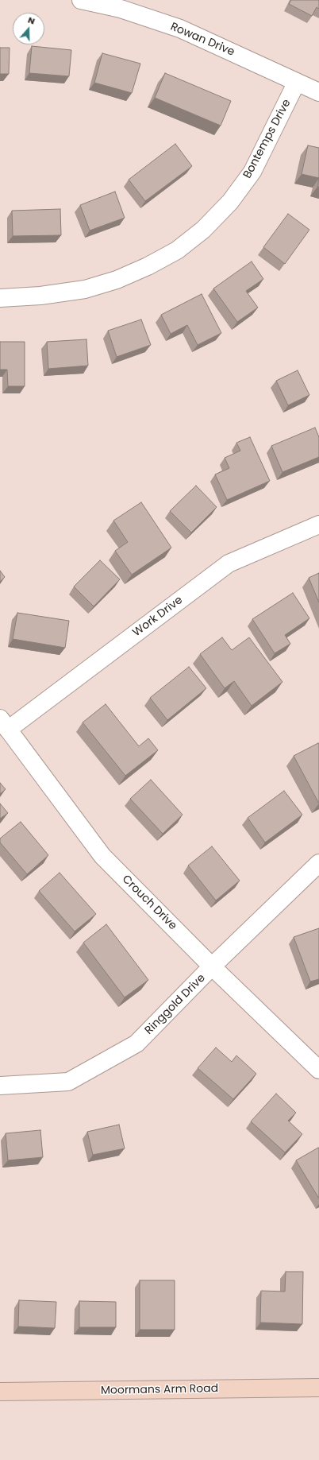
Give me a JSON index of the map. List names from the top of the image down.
{
  "streets": {
    "street": [
      "Rowan Drive",
      "Bontemps Drive",
      "Work Drive",
      "Crouch Drive",
      "Ringgold Drive",
      "Moormans Arm Road"
    ]
  },
  "crossings": [
    ["Rowan Drive", "Bontemps Drive"],
    ["Work Drive", "Crouch Drive"],
    ["Crouch Drive", "Ringgold Drive"]
  ],
  "north": "top"
}
